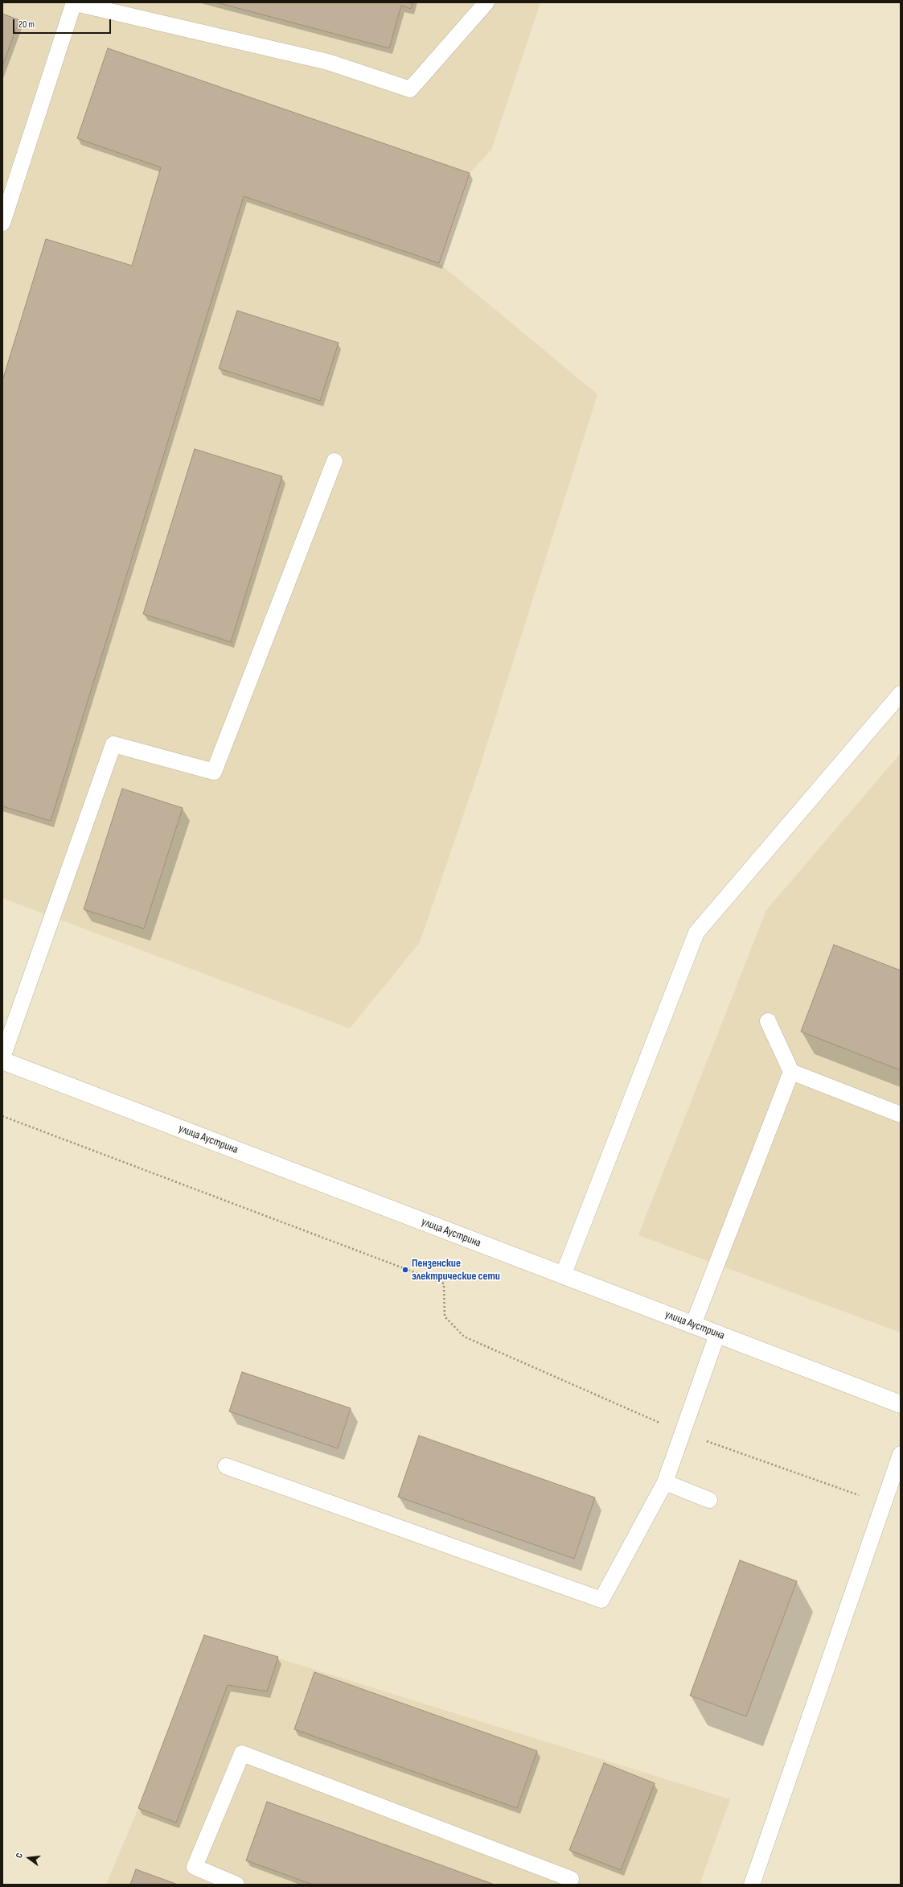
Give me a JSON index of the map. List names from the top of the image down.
{
  "streets": {
    "main road": ["улица Аустрина"]
  },
  "places": ["Пензенские электрические сети"],
  "scale_bar": "20 m",
  "north": "left"
}
